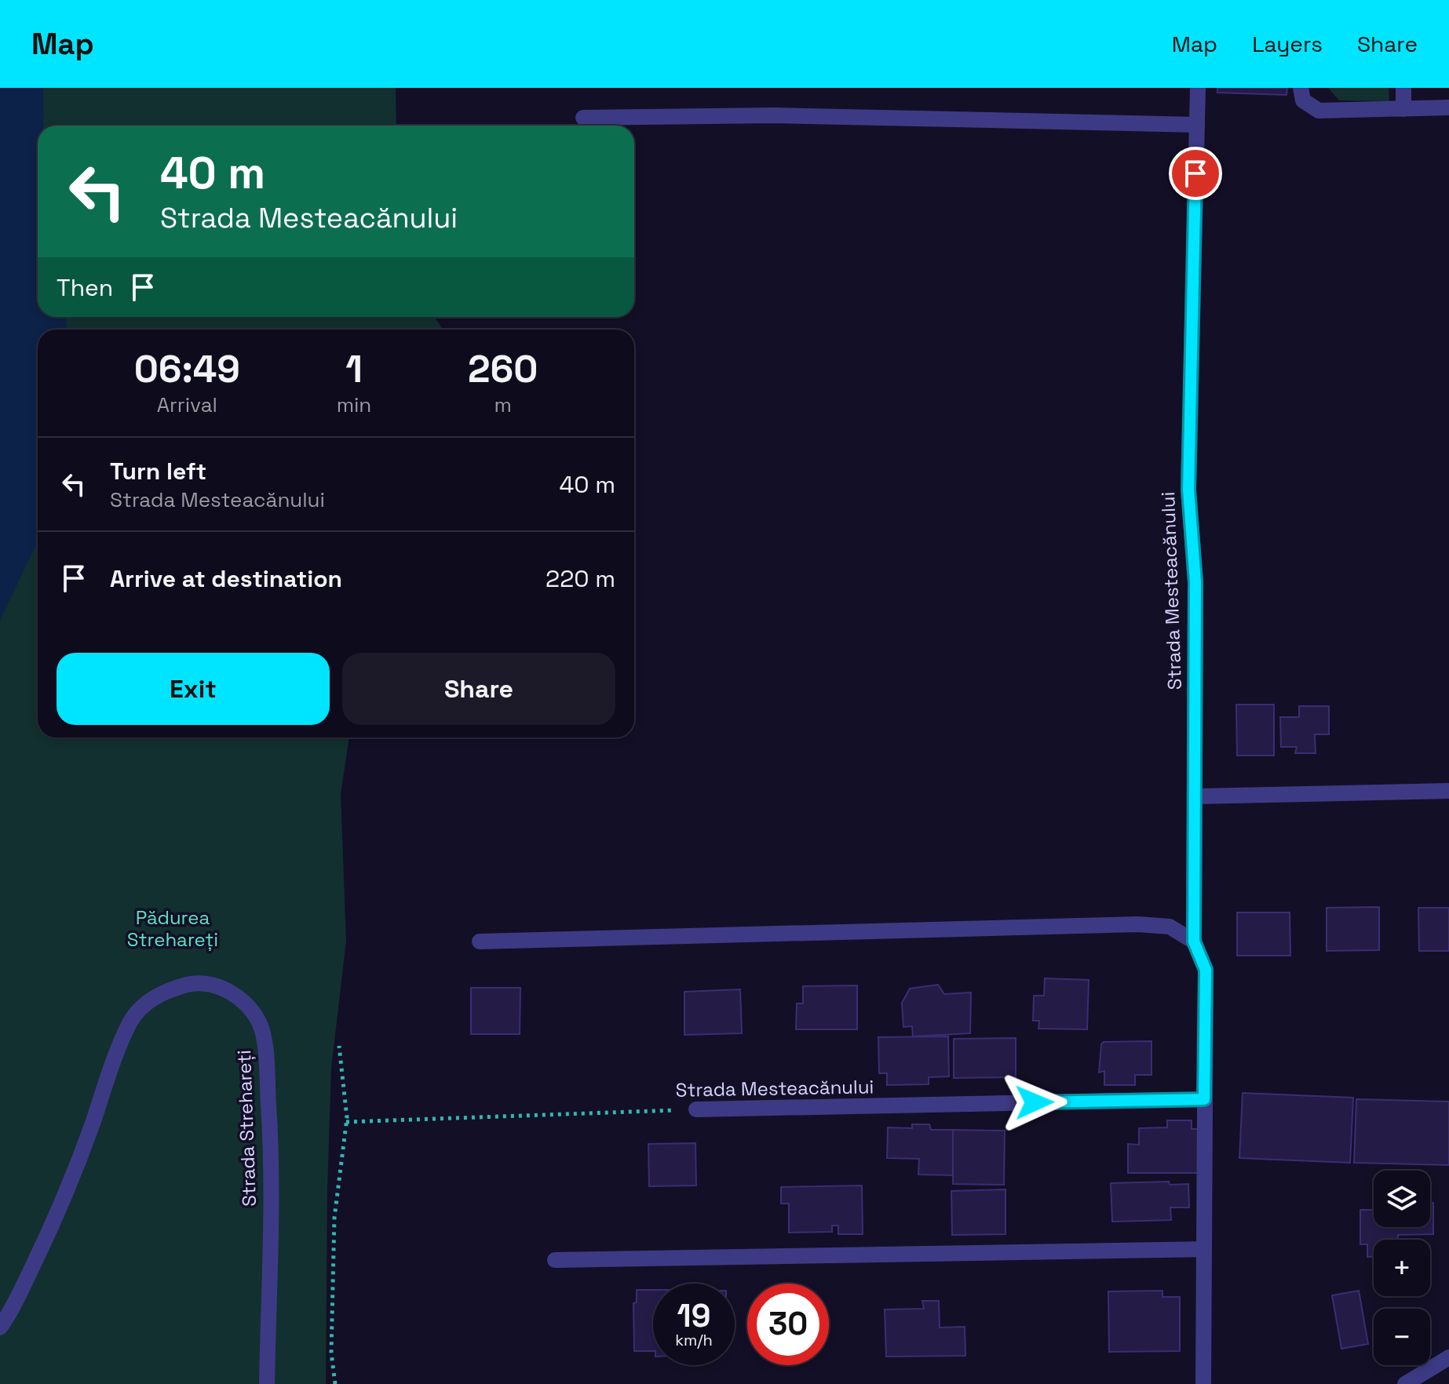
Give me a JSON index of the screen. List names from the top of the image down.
{
  "streets": {
    "street": ["Strada Mesteacănului", "Strada Strehareți"]
  },
  "parks": ["Pădurea Strehareți"],
  "page": {
    "header": "Map",
    "nav": ["Map", "Layers", "Share"],
    "turn": ["40 m", "Strada Mesteacănului"],
    "then": "Then",
    "eta": [
      "06:49",
      "Arrival",
      "1",
      "min",
      "260",
      "m"
    ],
    "list": [
      {
        "name": "Turn left",
        "note": "Strada Mesteacănului",
        "value": "40 m"
      },
      {
        "name": "Arrive at destination",
        "value": "220 m"
      }
    ],
    "buttons": ["Exit", "Share"],
    "map_buttons": ["+", "−"],
    "speed": "19 km/h",
    "limit": "30"
  }
}
